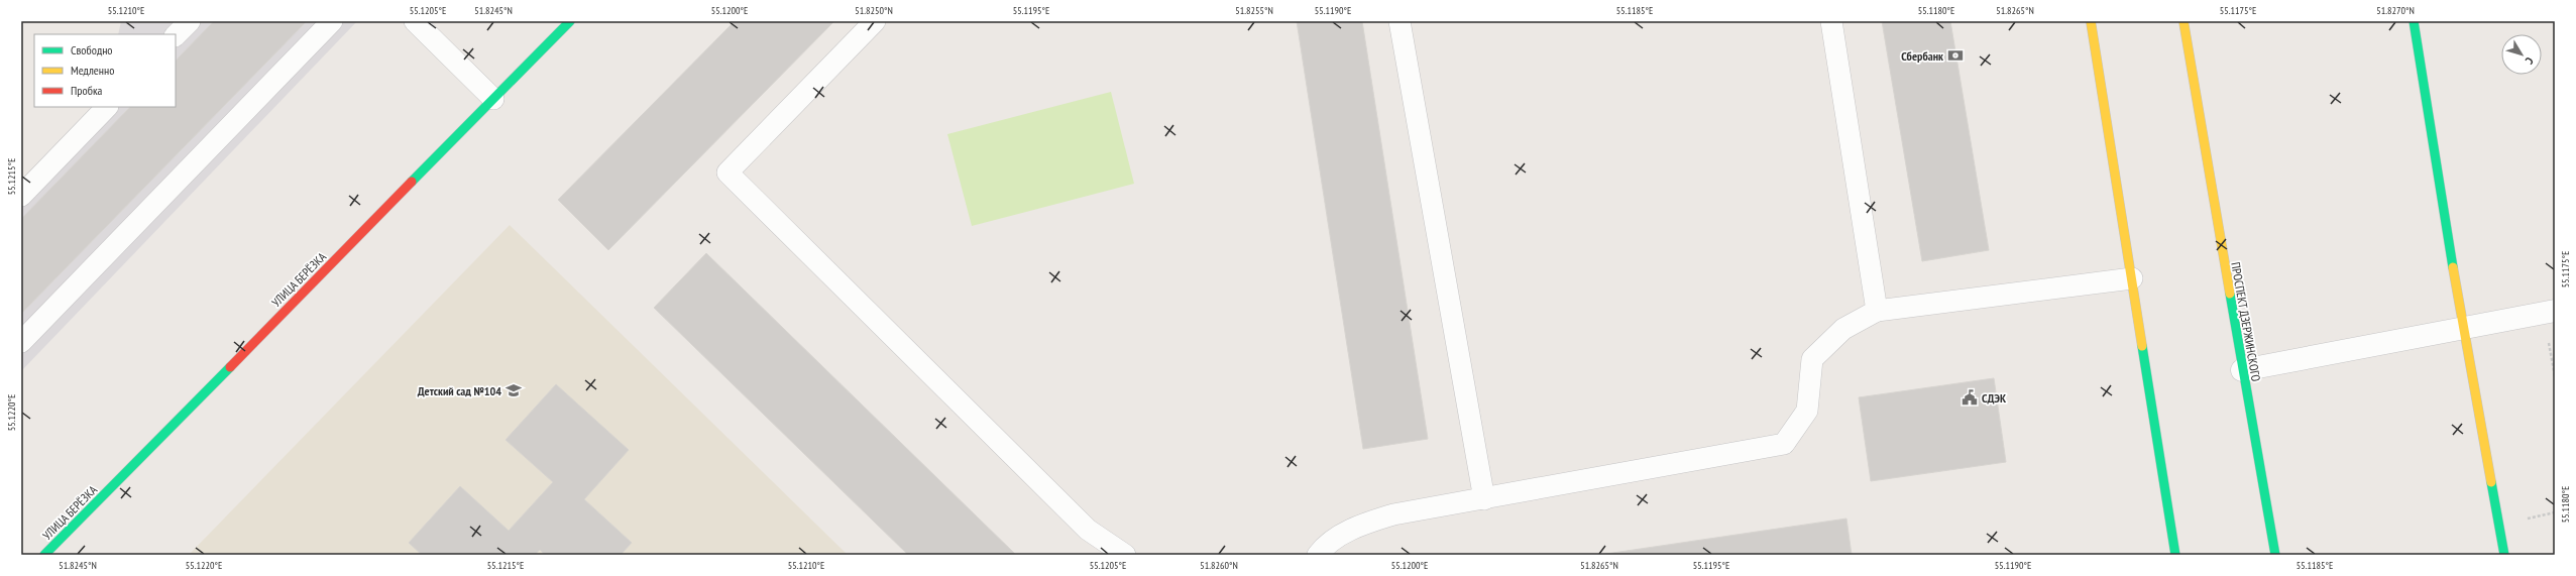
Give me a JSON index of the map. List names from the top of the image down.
{
  "streets": {
    "main road": ["УЛИЦА БЕРЁЗКА", "ПРОСПЕКТ ДЗЕРЖИНСКОГО"]
  },
  "places": {
    "bank": ["Сбербанк"],
    "school or university": ["Детский сад №104"],
    "public building": ["СДЭК"]
  },
  "legend": ["Свободно", "Медленно", "Пробка"],
  "north": "bottom right",
  "coordinates": [
    "55.1210°E",
    "55.1205°E",
    "51.8245°N",
    "55.1200°E",
    "51.8250°N",
    "55.1195°E",
    "51.8255°N",
    "55.1190°E",
    "55.1185°E",
    "55.1180°E",
    "51.8265°N",
    "55.1175°E",
    "51.8270°N",
    "55.1215°E",
    "55.1220°E",
    "51.8260°N"
  ]
}
